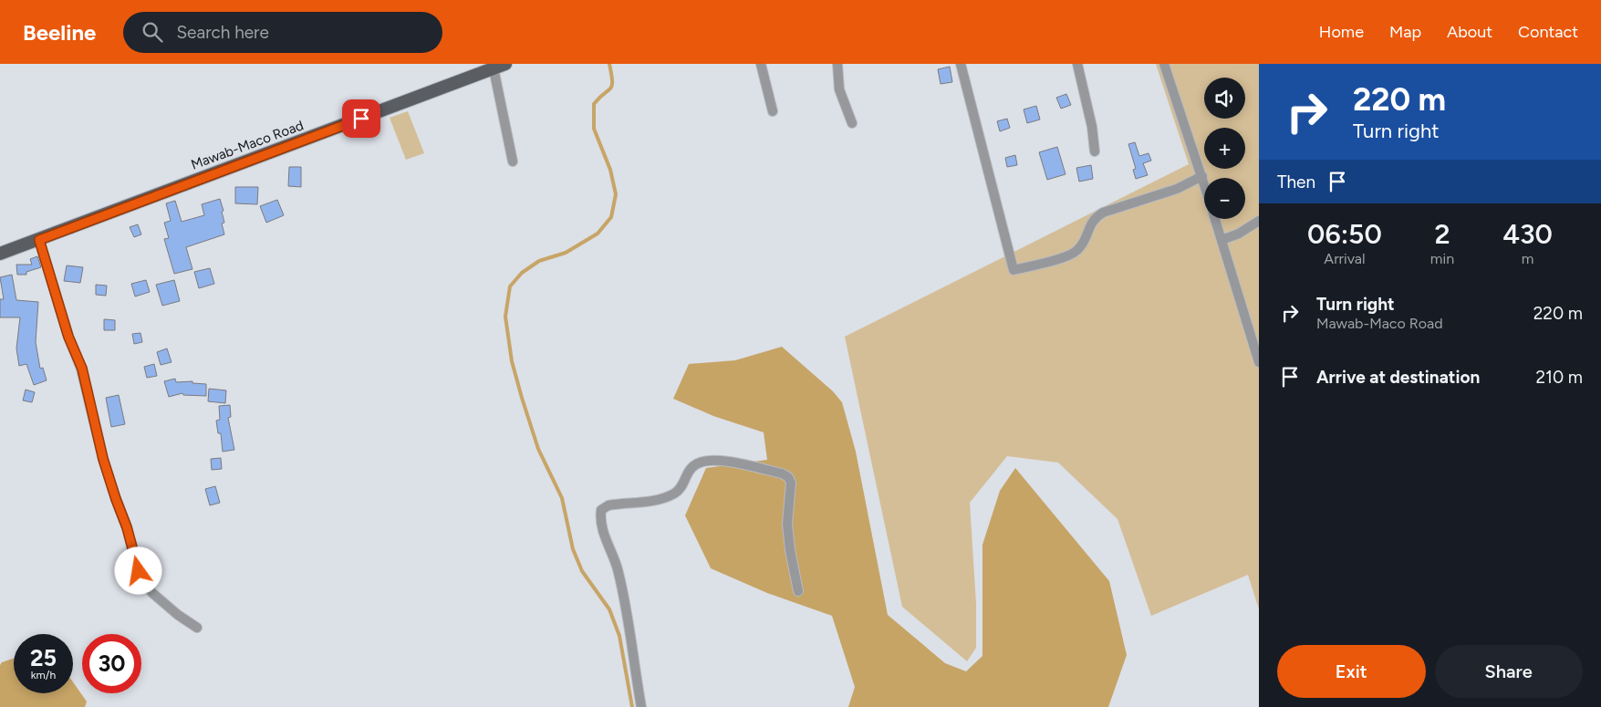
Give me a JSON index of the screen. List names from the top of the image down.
{
  "streets": {
    "main road": ["Mawab-Maco Road"]
  },
  "page": {
    "header": "Beeline",
    "search": "Search here",
    "nav": [
      "Home",
      "Map",
      "About",
      "Contact"
    ],
    "turn": ["220 m", "Turn right"],
    "map_buttons": ["+", "−"],
    "then": "Then",
    "eta": [
      "06:50",
      "Arrival",
      "2",
      "min",
      "430",
      "m"
    ],
    "list": [
      {
        "name": "Turn right",
        "note": "Mawab-Maco Road",
        "value": "220 m"
      },
      {
        "name": "Arrive at destination",
        "value": "210 m"
      }
    ],
    "speed": "25 km/h",
    "limit": "30",
    "buttons": ["Exit", "Share"]
  }
}
